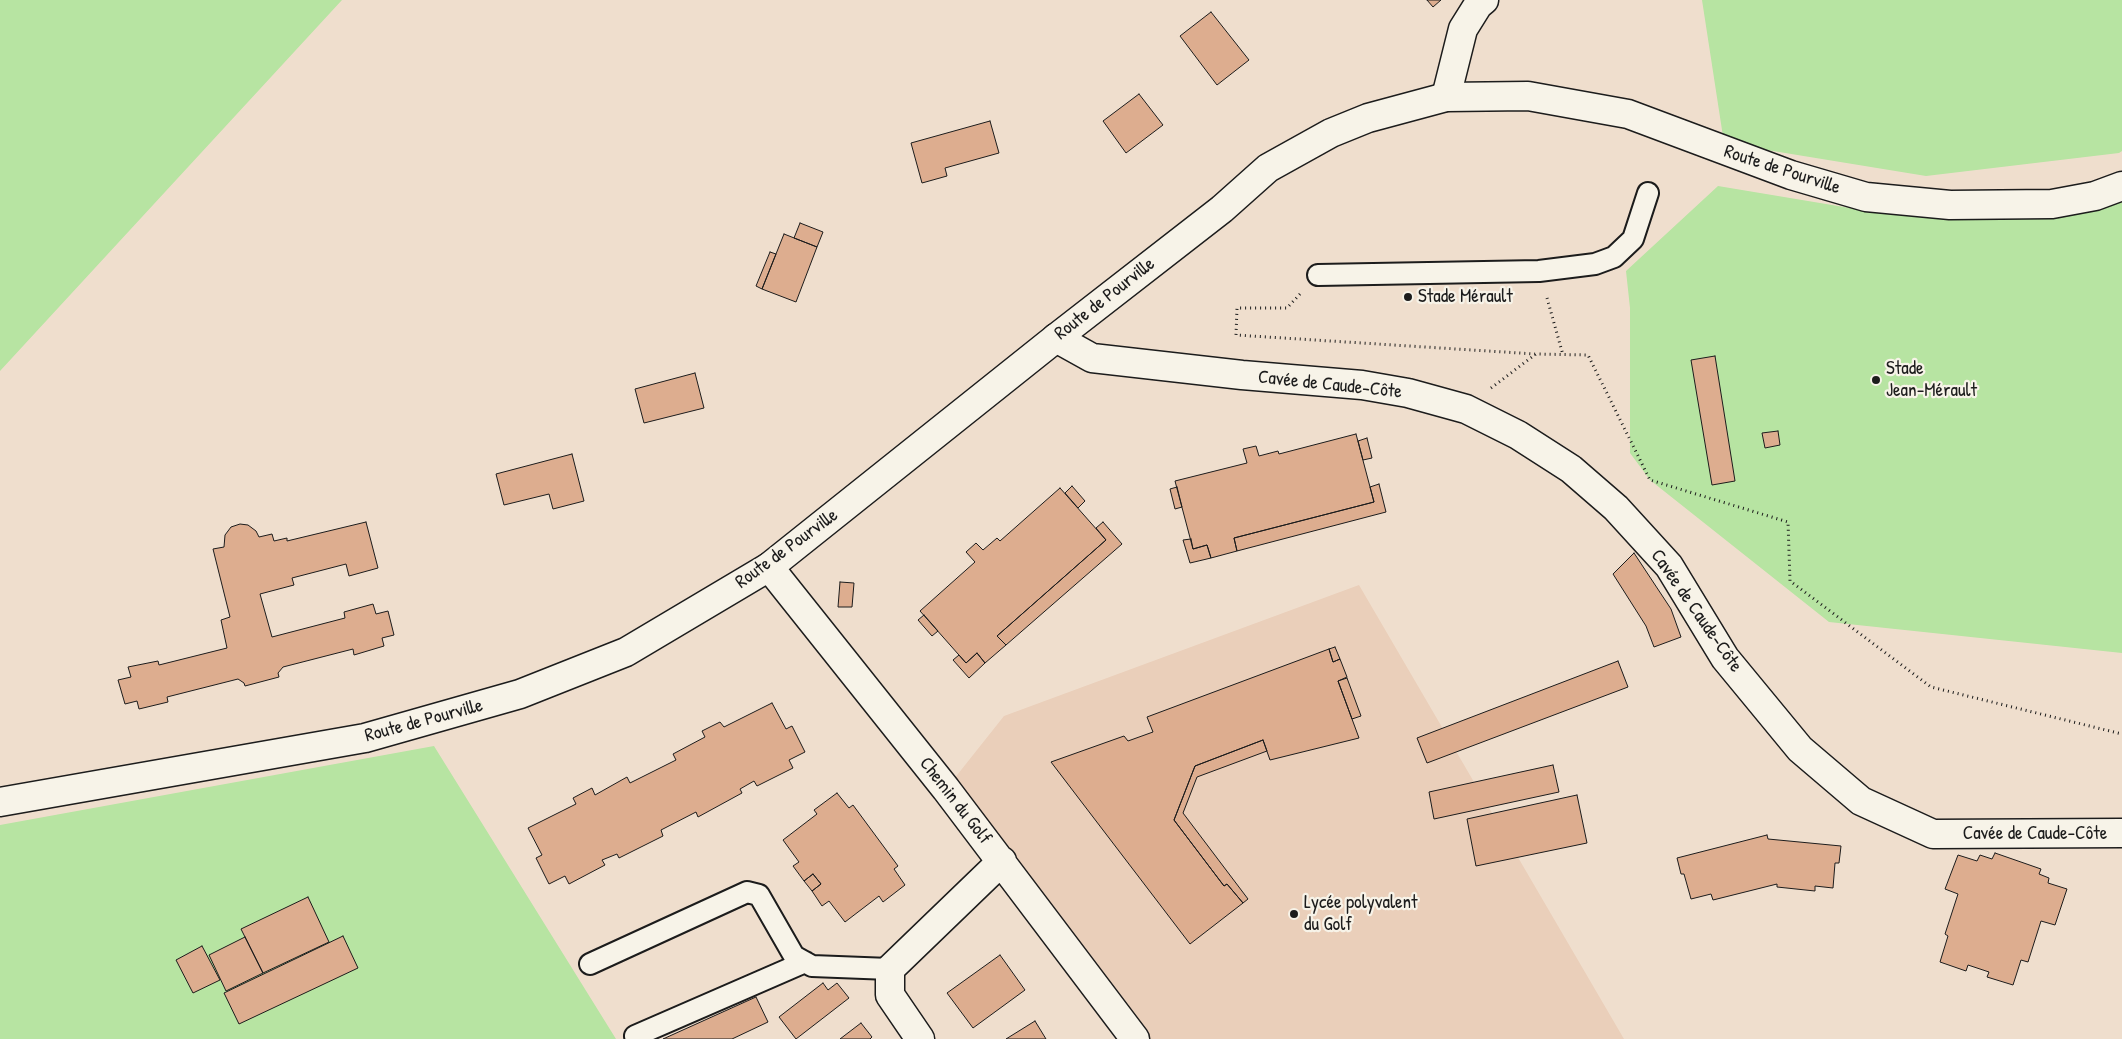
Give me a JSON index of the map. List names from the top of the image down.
{
  "streets": {
    "main road": ["Route de Pourville", "Cavée de Caude-Côte", "Chemin du Golf"]
  },
  "crossings": [
    ["Route de Pourville", "Cavée de Caude-Côte"],
    ["Route de Pourville", "Chemin du Golf"]
  ],
  "places": ["Stade Mérault", "Stade Jean-Mérault", "Lycée polyvalent du Golf"]
}
